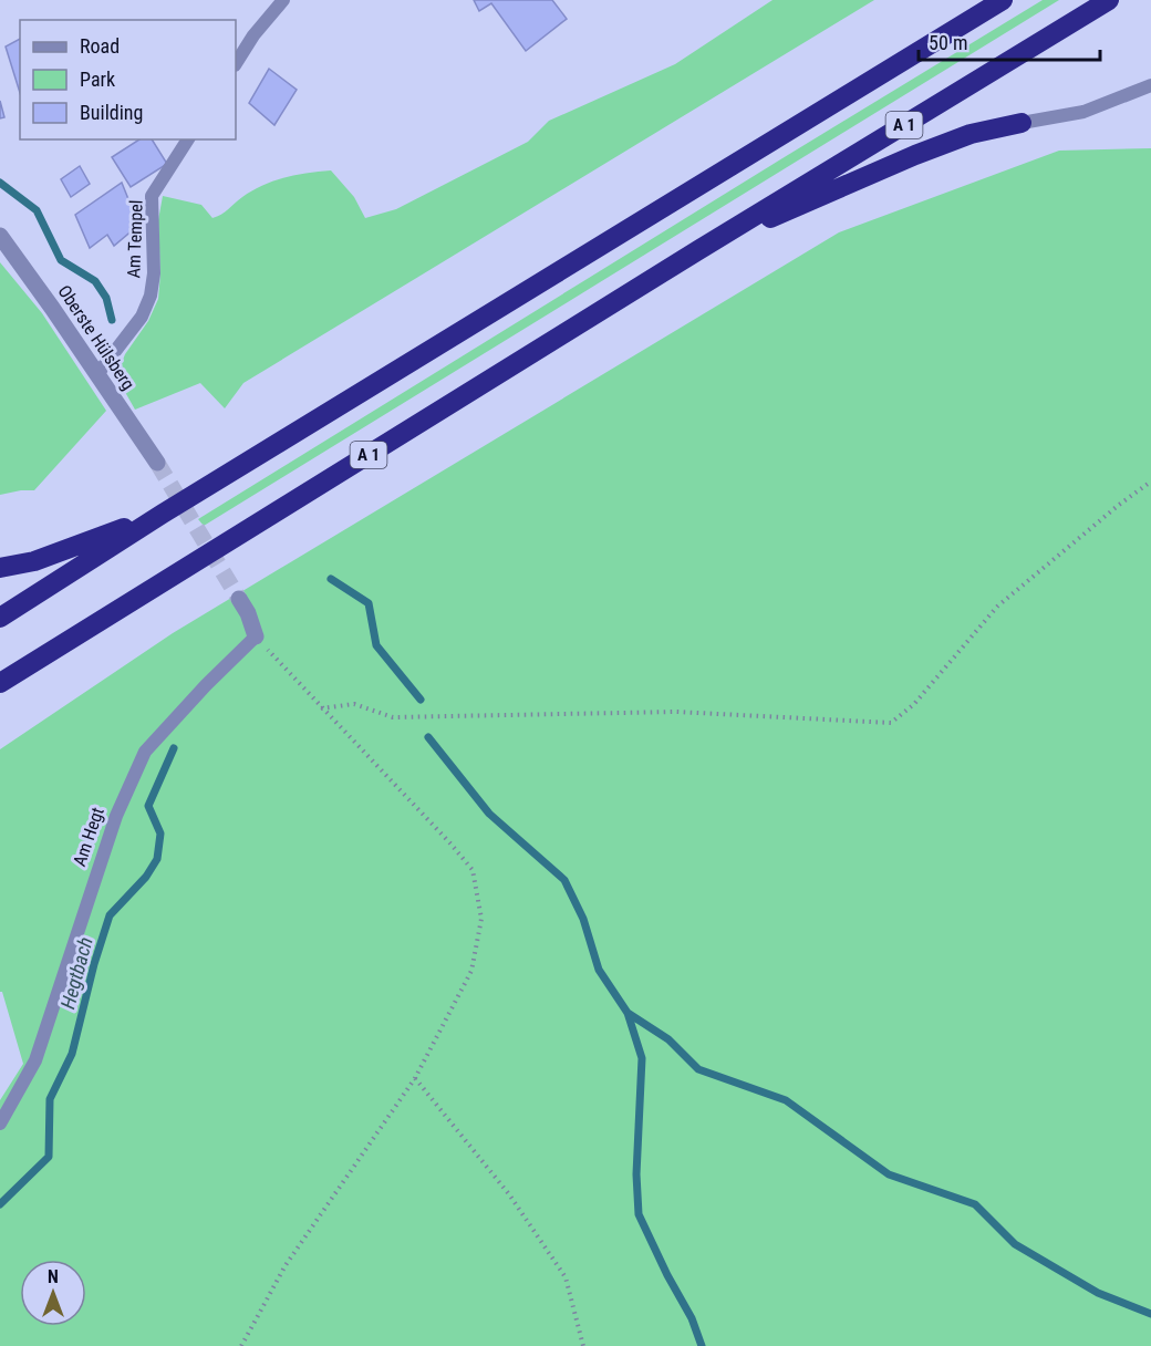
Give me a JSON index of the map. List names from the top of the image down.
{
  "streets": {
    "highway": ["A 1"],
    "street": ["Oberste Hülsberg"],
    "lane": ["Am Tempel", "Am Hegt"]
  },
  "crossings": [
    ["Am Tempel", "Oberste Hülsberg"]
  ],
  "water": ["Hegtbach"],
  "legend": ["Road", "Park", "Building"],
  "scale_bar": "50 m",
  "north": "top"
}
